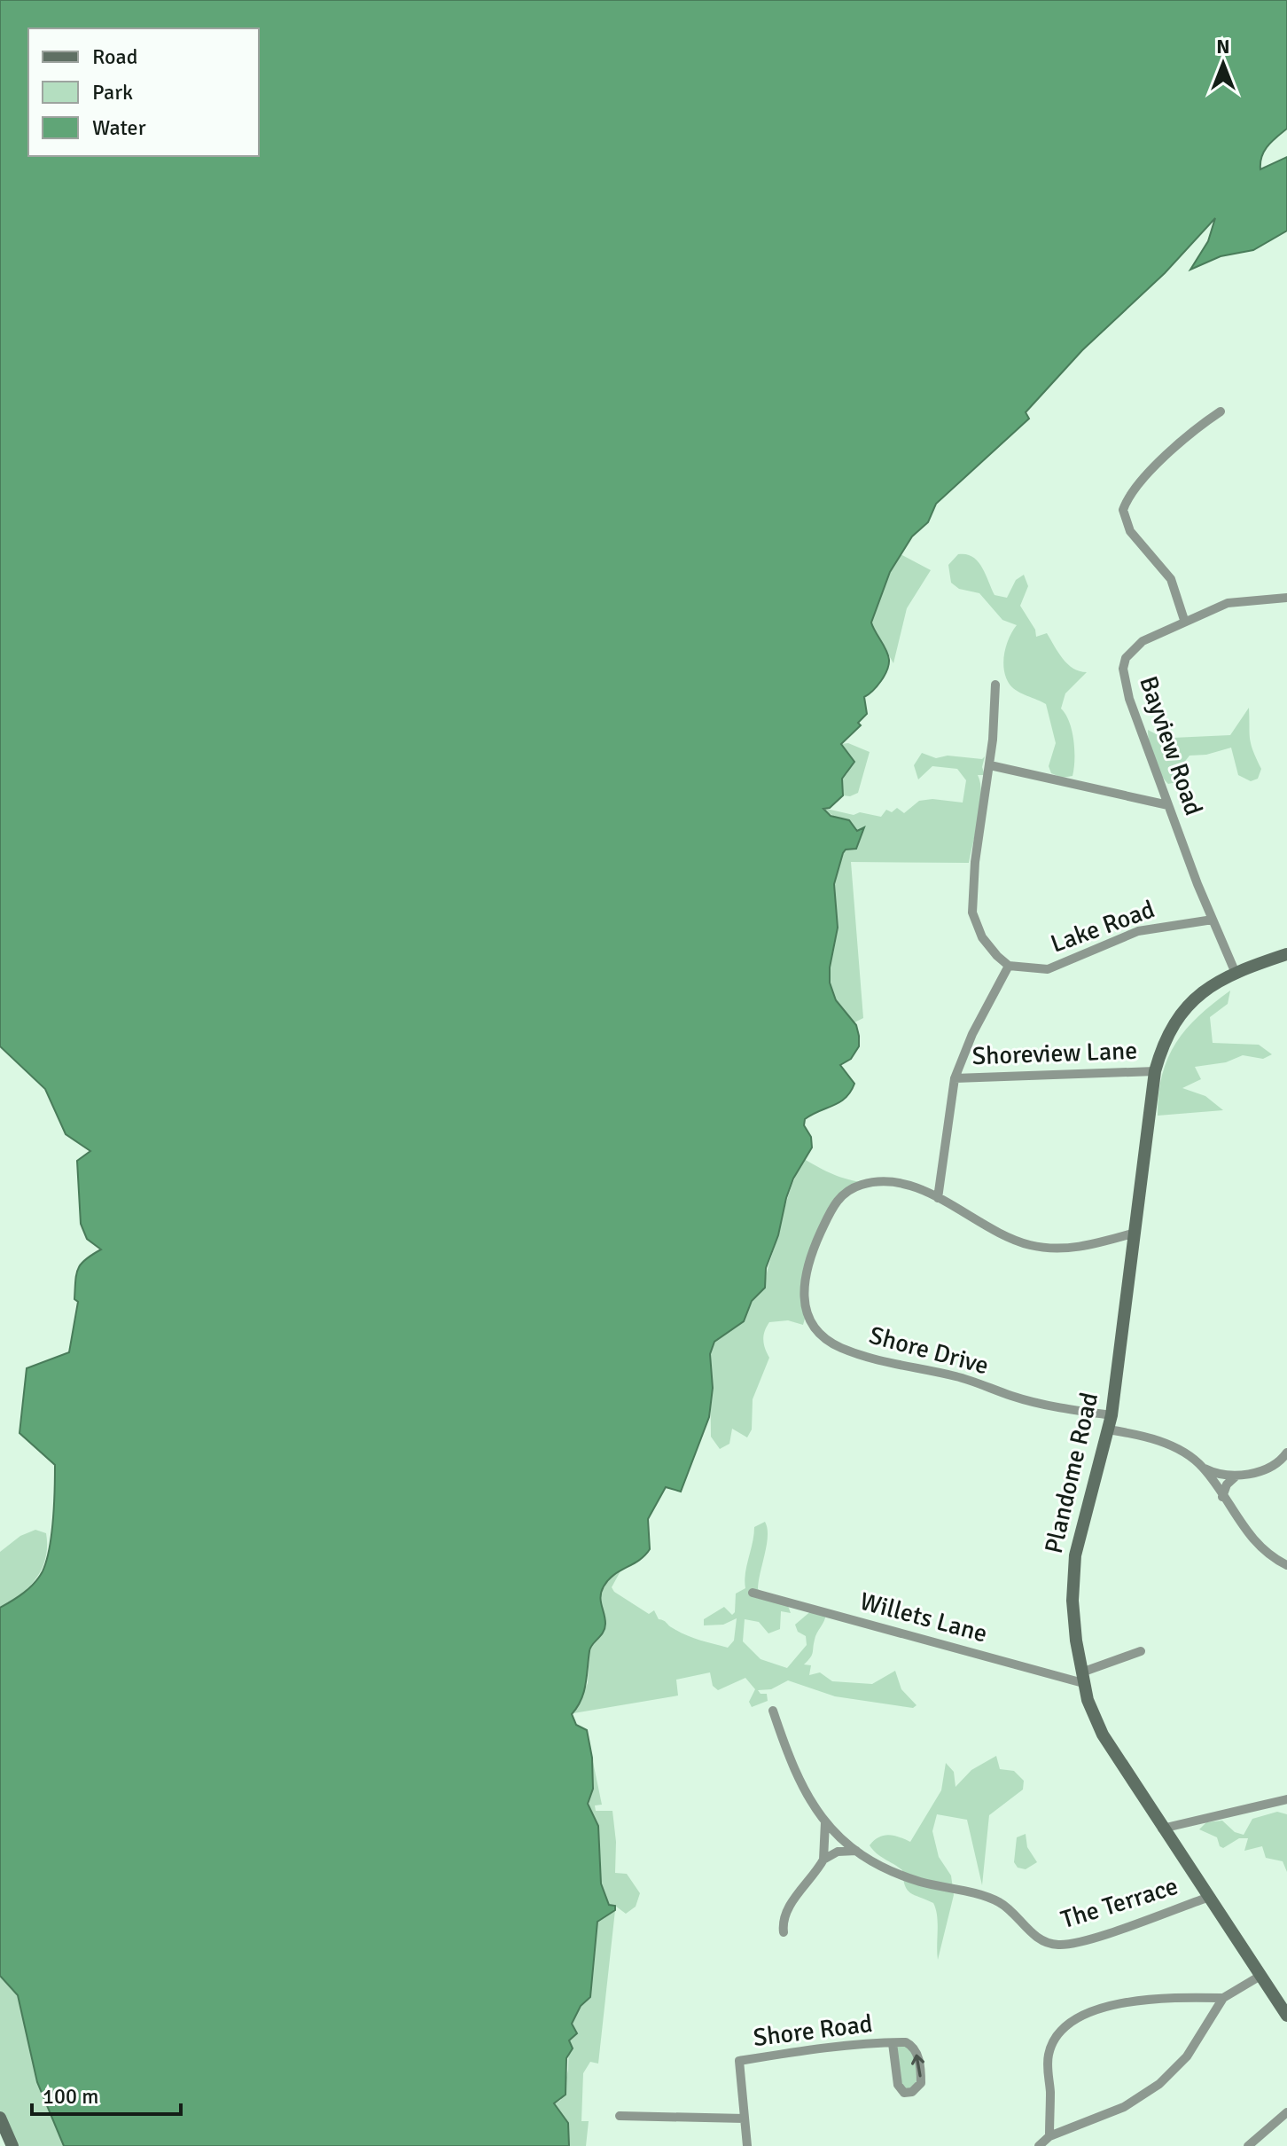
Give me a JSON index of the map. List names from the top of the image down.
{
  "streets": {
    "main road": ["Plandome Road"],
    "street": [
      "Bayview Road",
      "Lake Road",
      "Shoreview Lane",
      "Shore Drive",
      "Willets Lane",
      "The Terrace",
      "Shore Road"
    ]
  },
  "crossings": [
    ["Bayview Road", "Lake Road"],
    ["Bayview Road", "Plandome Road"],
    ["Shoreview Lane", "Plandome Road"],
    ["Shore Drive", "Plandome Road"],
    ["Plandome Road", "Willets Lane"],
    ["Plandome Road", "The Terrace"]
  ],
  "legend": ["Road", "Park", "Water"],
  "scale_bar": "100 m",
  "north": "top"
}
